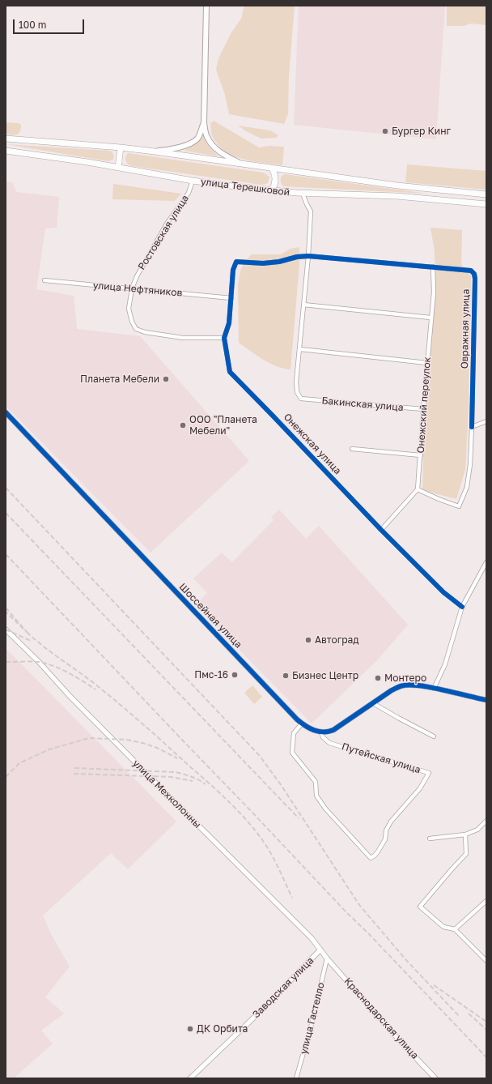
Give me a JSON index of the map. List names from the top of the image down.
{
  "streets": {
    "main road": ["улица Терешковой"],
    "street": [
      "Ростовская улица",
      "улица Нефтяников",
      "Овражная улица",
      "Бакинская улица",
      "Онежский переулок",
      "Онежская улица",
      "Шоссейная улица",
      "Путейская улица",
      "улица Мехколонны",
      "Заводская улица",
      "улица Гастелло",
      "Краснодарская улица"
    ]
  },
  "crossings": [
    ["улица Терешковой", "Ростовская улица"],
    ["Ростовская улица", "улица Нефтяников"],
    ["Ростовская улица", "Онежская улица"],
    ["улица Нефтяников", "Онежская улица"],
    ["Овражная улица", "Онежский переулок"],
    ["Овражная улица", "Онежская улица"],
    ["Бакинская улица", "Онежский переулок"],
    ["Шоссейная улица", "Путейская улица"],
    ["улица Мехколонны", "Заводская улица"],
    ["улица Мехколонны", "улица Гастелло"],
    ["улица Мехколонны", "Краснодарская улица"],
    ["улица Гастелло", "Краснодарская улица"]
  ],
  "places": [
    "Бургер Кинг",
    "Планета Мебели",
    "ООО \"Планета Мебели\"",
    "Автоград",
    "Пмс-16",
    "Бизнес Центр",
    "Монтеро",
    "ДК Орбита"
  ],
  "scale_bar": "100 m"
}
